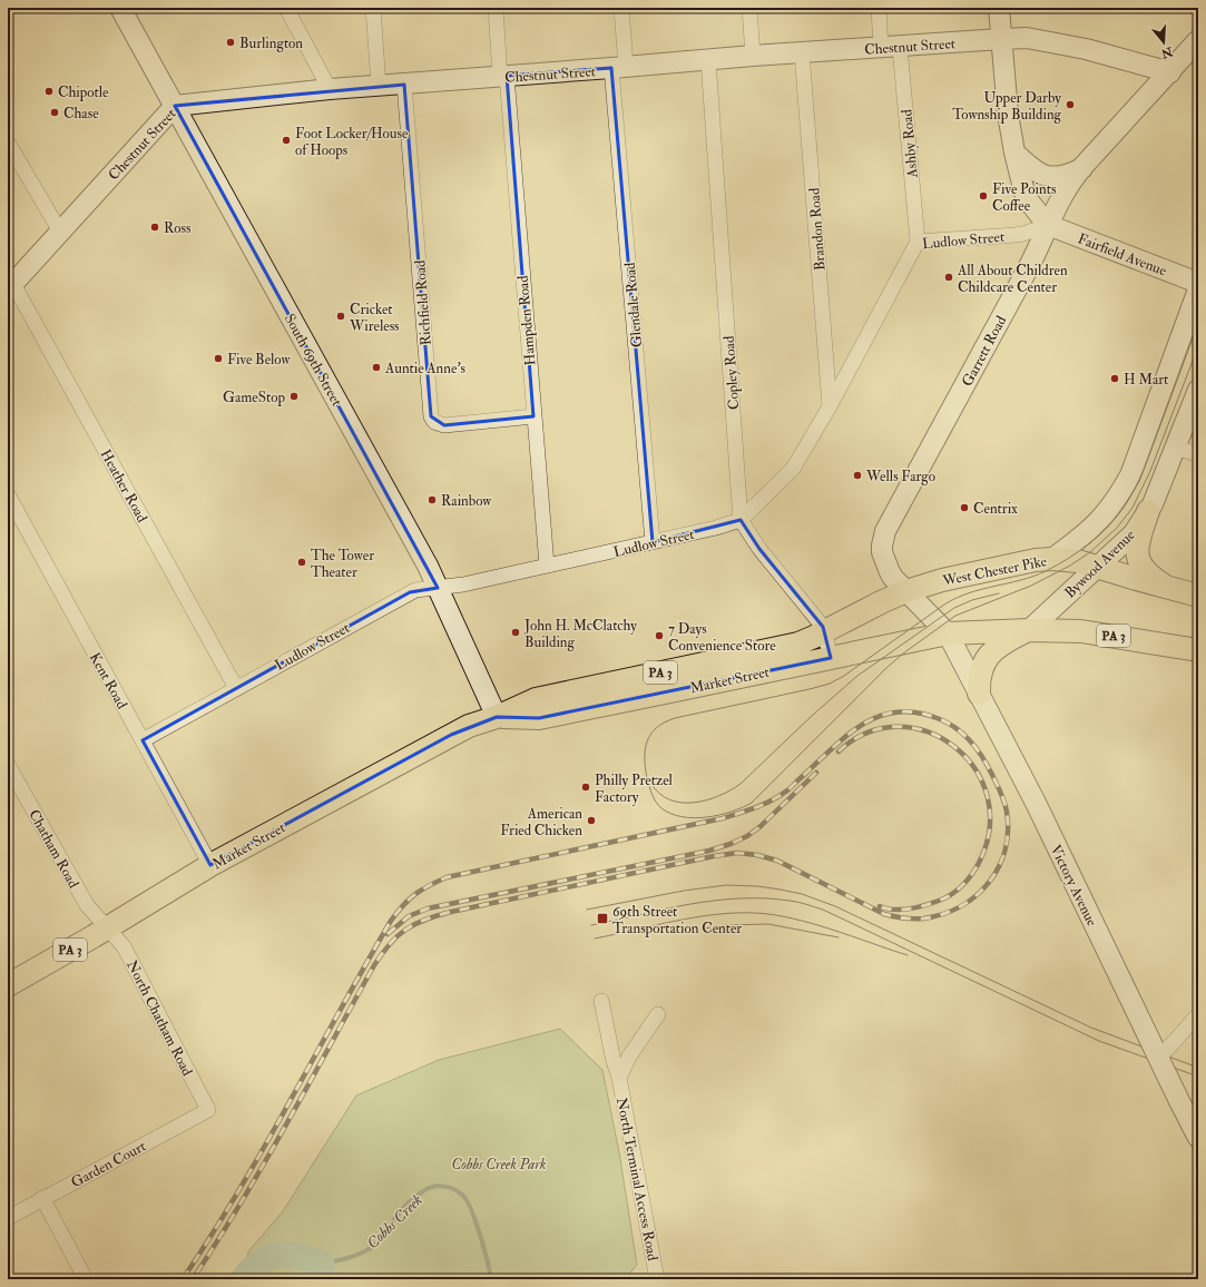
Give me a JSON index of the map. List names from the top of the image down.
{
  "streets": {
    "main road": ["West Chester Pike", "PA 3", "Market Street"],
    "street": [
      "Chestnut Street",
      "Ashby Road",
      "Brandon Road",
      "Ludlow Street",
      "Fairfield Avenue",
      "Richfield Road",
      "Glendale Road",
      "Hampden Road",
      "Garrett Road",
      "South 69th Street",
      "Copley Road",
      "Heather Road",
      "Bywood Avenue",
      "Kent Road",
      "Chatham Road",
      "Victory Avenue",
      "North Chatham Road",
      "Garden Court",
      "North Terminal Access Road"
    ]
  },
  "crossings": [
    ["Chestnut Street", "Ashby Road"],
    ["Chestnut Street", "Brandon Road"],
    ["Chestnut Street", "Richfield Road"],
    ["Chestnut Street", "Glendale Road"],
    ["Chestnut Street", "Hampden Road"],
    ["Chestnut Street", "Garrett Road"],
    ["Chestnut Street", "South 69th Street"],
    ["Chestnut Street", "Copley Road"],
    ["Chestnut Street", "Heather Road"],
    ["Ashby Road", "Ludlow Street"],
    ["Brandon Road", "Ludlow Street"],
    ["Ludlow Street", "Fairfield Avenue"],
    ["Ludlow Street", "Glendale Road"],
    ["Ludlow Street", "Hampden Road"],
    ["Ludlow Street", "Garrett Road"],
    ["Ludlow Street", "South 69th Street"],
    ["Ludlow Street", "Copley Road"],
    ["Ludlow Street", "Heather Road"],
    ["Ludlow Street", "Kent Road"],
    ["Fairfield Avenue", "Garrett Road"],
    ["Richfield Road", "Hampden Road"],
    ["Garrett Road", "West Chester Pike"],
    ["Garrett Road", "PA 3"],
    ["Garrett Road", "Victory Avenue"],
    ["South 69th Street", "Market Street"],
    ["Copley Road", "West Chester Pike"],
    ["Copley Road", "PA 3"],
    ["Copley Road", "Market Street"],
    ["Bywood Avenue", "West Chester Pike"],
    ["Bywood Avenue", "PA 3"],
    ["West Chester Pike", "Market Street"],
    ["PA 3", "Market Street"],
    ["PA 3", "Victory Avenue"],
    ["Market Street", "Kent Road"],
    ["Market Street", "Chatham Road"],
    ["Market Street", "North Chatham Road"],
    ["Chatham Road", "North Chatham Road"],
    ["North Chatham Road", "Garden Court"]
  ],
  "water": ["Cobbs Creek"],
  "parks": ["Cobbs Creek Park"],
  "places": {
    "other": [
      "Burlington",
      "Chipotle",
      "Upper Darby Township Building",
      "Chase",
      "Foot Locker/House of Hoops",
      "Five Points Coffee",
      "Ross",
      "All About Children Childcare Center",
      "Cricket Wireless",
      "Five Below",
      "Auntie Anne's",
      "H Mart",
      "GameStop",
      "Wells Fargo",
      "Rainbow",
      "Centrix",
      "The Tower Theater",
      "John H. McClatchy Building",
      "7 Days Convenience Store",
      "Philly Pretzel Factory",
      "American Fried Chicken"
    ],
    "transit": ["69th Street Transportation Center"]
  },
  "north": "bottom"
}
